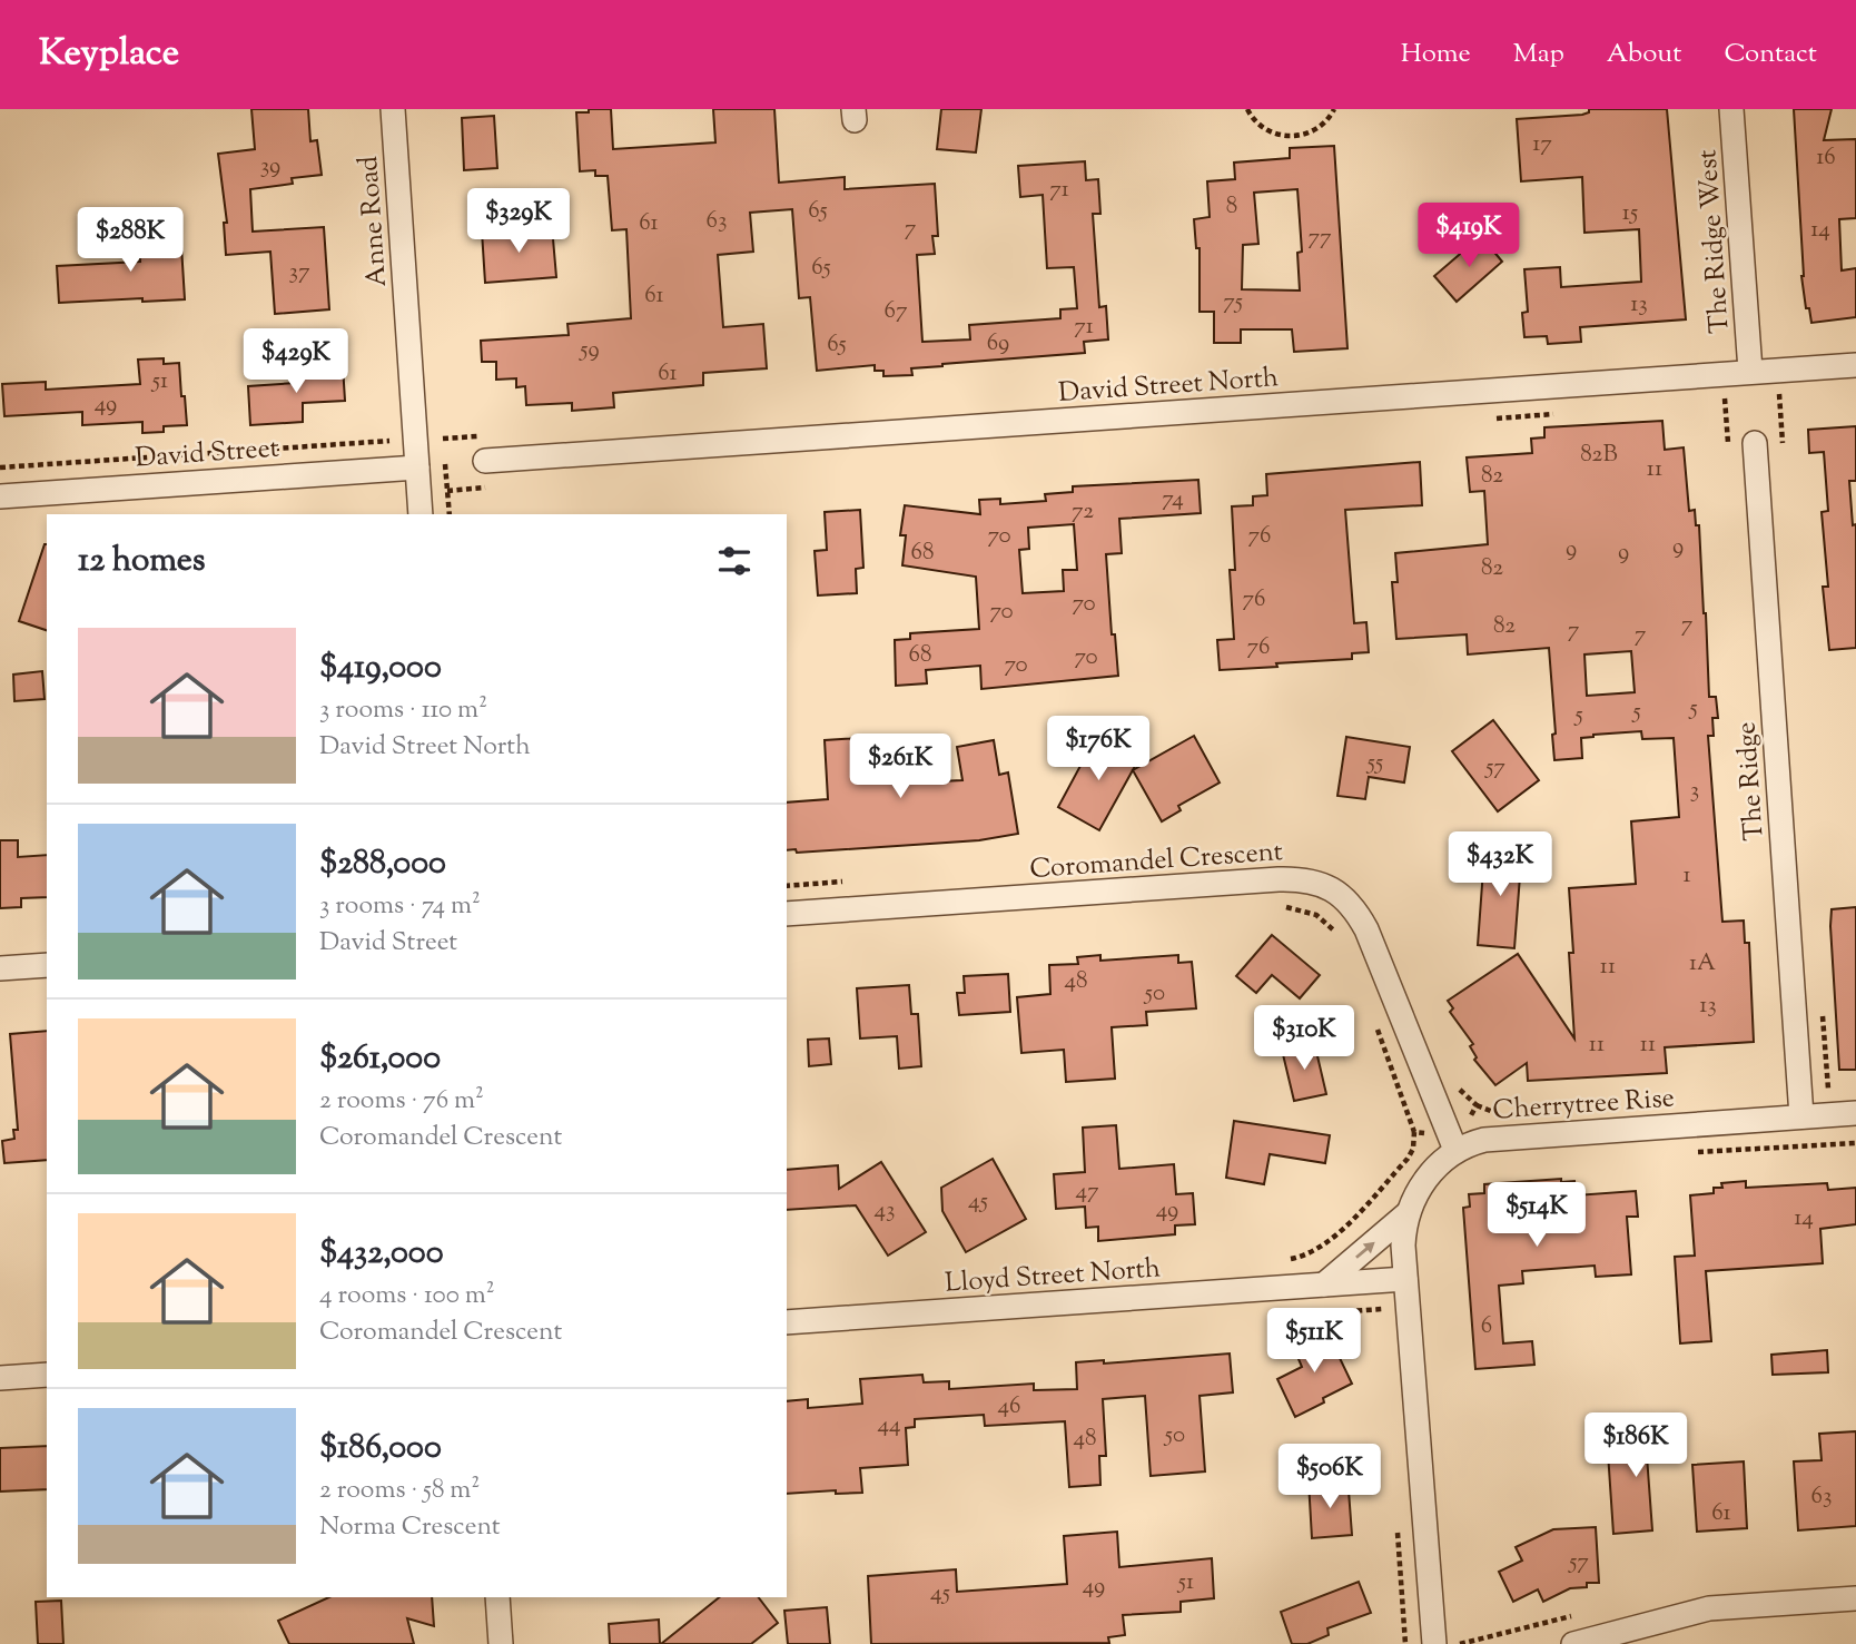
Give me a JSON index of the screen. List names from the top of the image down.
{
  "streets": {
    "street": [
      "Anne Road",
      "The Ridge West",
      "David Street North",
      "David Street",
      "The Ridge",
      "Coromandel Crescent",
      "Cherrytree Rise",
      "Lloyd Street North"
    ]
  },
  "crossings": [
    ["Anne Road", "David Street"],
    ["The Ridge West", "David Street North"],
    ["The Ridge", "Cherrytree Rise"],
    ["Coromandel Crescent", "Cherrytree Rise"],
    ["Cherrytree Rise", "Lloyd Street North"]
  ],
  "house_numbers": [
    "17",
    "16",
    "39",
    "71",
    "8",
    "65",
    "15",
    "63",
    "61",
    "7",
    "14",
    "77",
    "65",
    "37",
    "61",
    "75",
    "13",
    "67",
    "71",
    "69",
    "65",
    "59",
    "61",
    "51",
    "49",
    "82B",
    "11",
    "82",
    "74",
    "72",
    "70",
    "76",
    "9",
    "9",
    "68",
    "9",
    "82",
    "76",
    "70",
    "70",
    "7",
    "82",
    "7",
    "7",
    "76",
    "68",
    "70",
    "70",
    "5",
    "5",
    "5",
    "55",
    "57",
    "3",
    "1",
    "1A",
    "11",
    "48",
    "50",
    "13",
    "11",
    "11",
    "47",
    "45",
    "43",
    "49",
    "14",
    "6",
    "46",
    "44",
    "50",
    "48",
    "63",
    "61",
    "57",
    "51",
    "49",
    "45"
  ],
  "page": {
    "header": "Keyplace",
    "nav": [
      "Home",
      "Map",
      "About",
      "Contact"
    ],
    "price": [
      "$329K",
      "$419K",
      "$288K",
      "$429K",
      "$176K",
      "$261K",
      "$432K",
      "$310K",
      "$514K",
      "$511K",
      "$186K",
      "$506K"
    ],
    "heading": "12 homes",
    "list": [
      {
        "name": "$419,000",
        "note": "3 rooms · 110 m² · David Street North"
      },
      {
        "name": "$288,000",
        "note": "3 rooms · 74 m² · David Street"
      },
      {
        "name": "$261,000",
        "note": "2 rooms · 76 m² · Coromandel Crescent"
      },
      {
        "name": "$432,000",
        "note": "4 rooms · 100 m² · Coromandel Crescent"
      },
      {
        "name": "$186,000",
        "note": "2 rooms · 58 m² · Norma Crescent"
      }
    ]
  }
}
